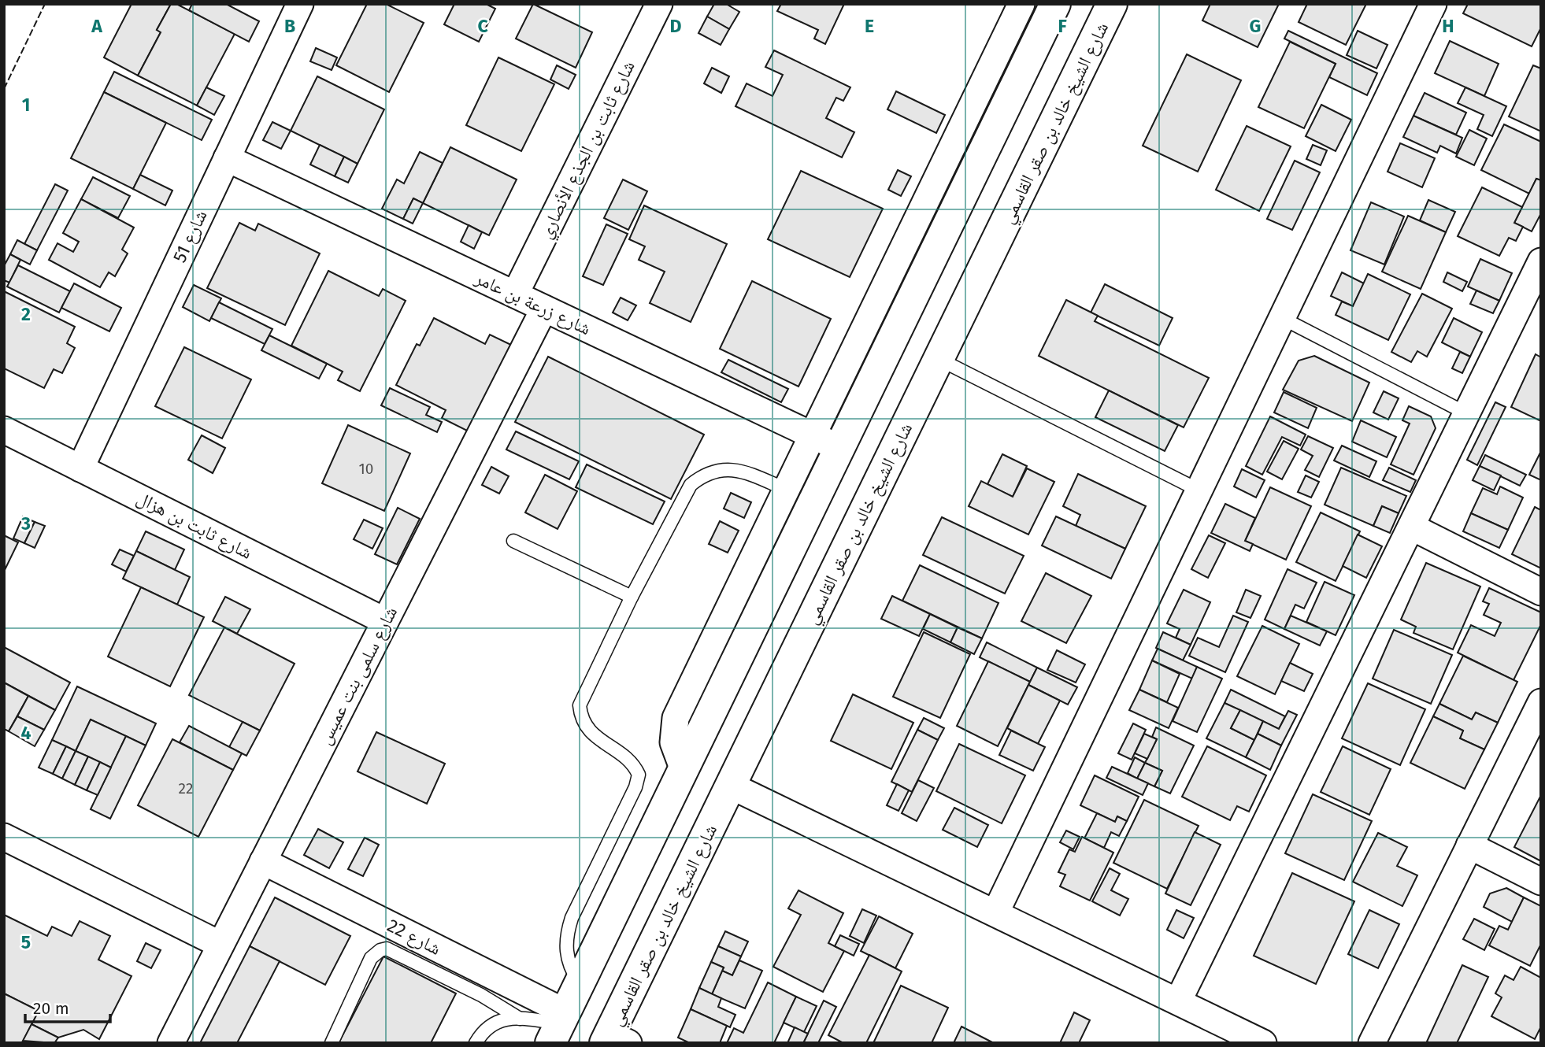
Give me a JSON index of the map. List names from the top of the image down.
{
  "streets": {
    "main road": ["شارع الشيخ خالد بن صقر القاسمي"],
    "street": [
      "شارع ثابت بن الجذع الأنصاري",
      "شارع 51",
      "شارع زرعة بن عامر",
      "شارع ثابت بن هزال",
      "شارع سلمى بنت عميس",
      "شارع 22"
    ]
  },
  "crossings": [
    ["شارع ثابت بن الجذع الأنصاري", "شارع زرعة بن عامر"],
    ["شارع 51", "شارع زرعة بن عامر"],
    ["شارع 51", "شارع ثابت بن هزال"],
    ["شارع زرعة بن عامر", "شارع سلمى بنت عميس"],
    ["شارع ثابت بن هزال", "شارع سلمى بنت عميس"],
    ["شارع سلمى بنت عميس", "شارع 22"]
  ],
  "house_numbers": ["10", "22"],
  "scale_bar": "20 m",
  "grid": {
    "columns": [
      "A",
      "B",
      "C",
      "D",
      "E",
      "F",
      "G",
      "H"
    ],
    "rows": [
      "1",
      "2",
      "3",
      "4",
      "5"
    ]
  }
}
